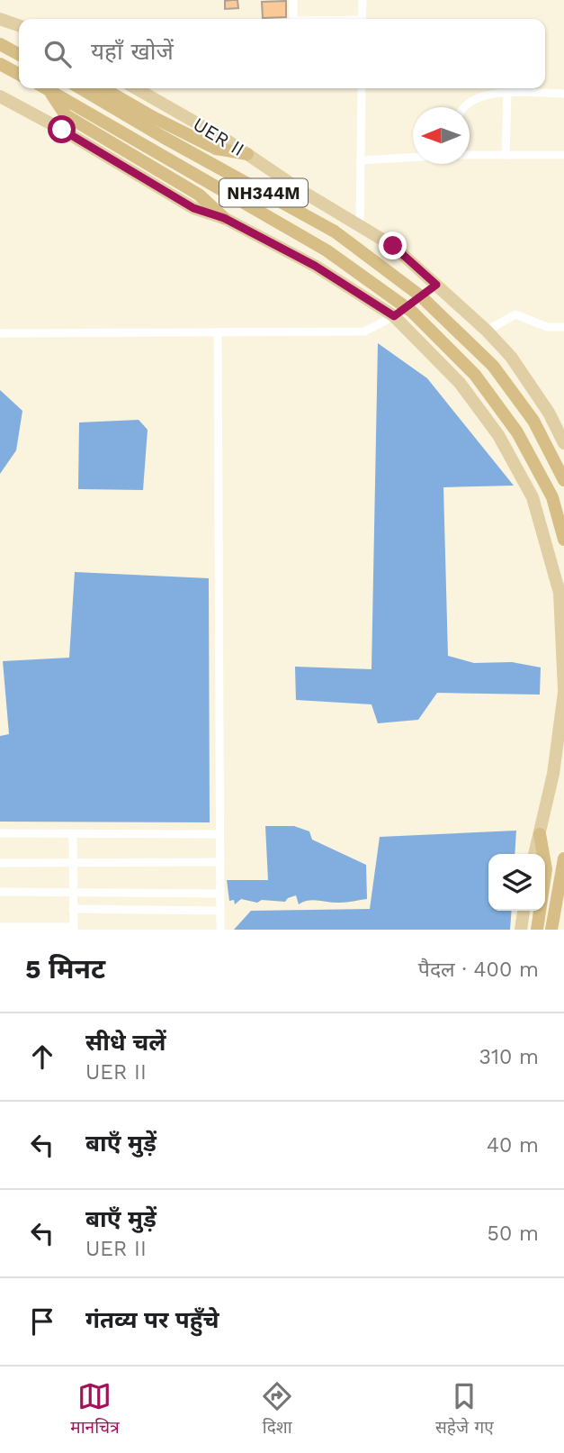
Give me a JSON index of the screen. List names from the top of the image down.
{
  "streets": {
    "highway": ["NH344M"],
    "main road": ["UER II"]
  },
  "north": "left",
  "page": {
    "search": "यहाँ खोजें",
    "heading": ["5 मिनट", "पैदल · 400 m"],
    "list": [
      ["सीधे चलें", "UER II", "310 m"],
      ["बाएँ मुड़ें", "40 m"],
      ["बाएँ मुड़ें", "UER II", "50 m"],
      "गंतव्य पर पहुँचे"
    ],
    "nav": ["मानचित्र", "दिशा", "सहेजे गए"]
  }
}
